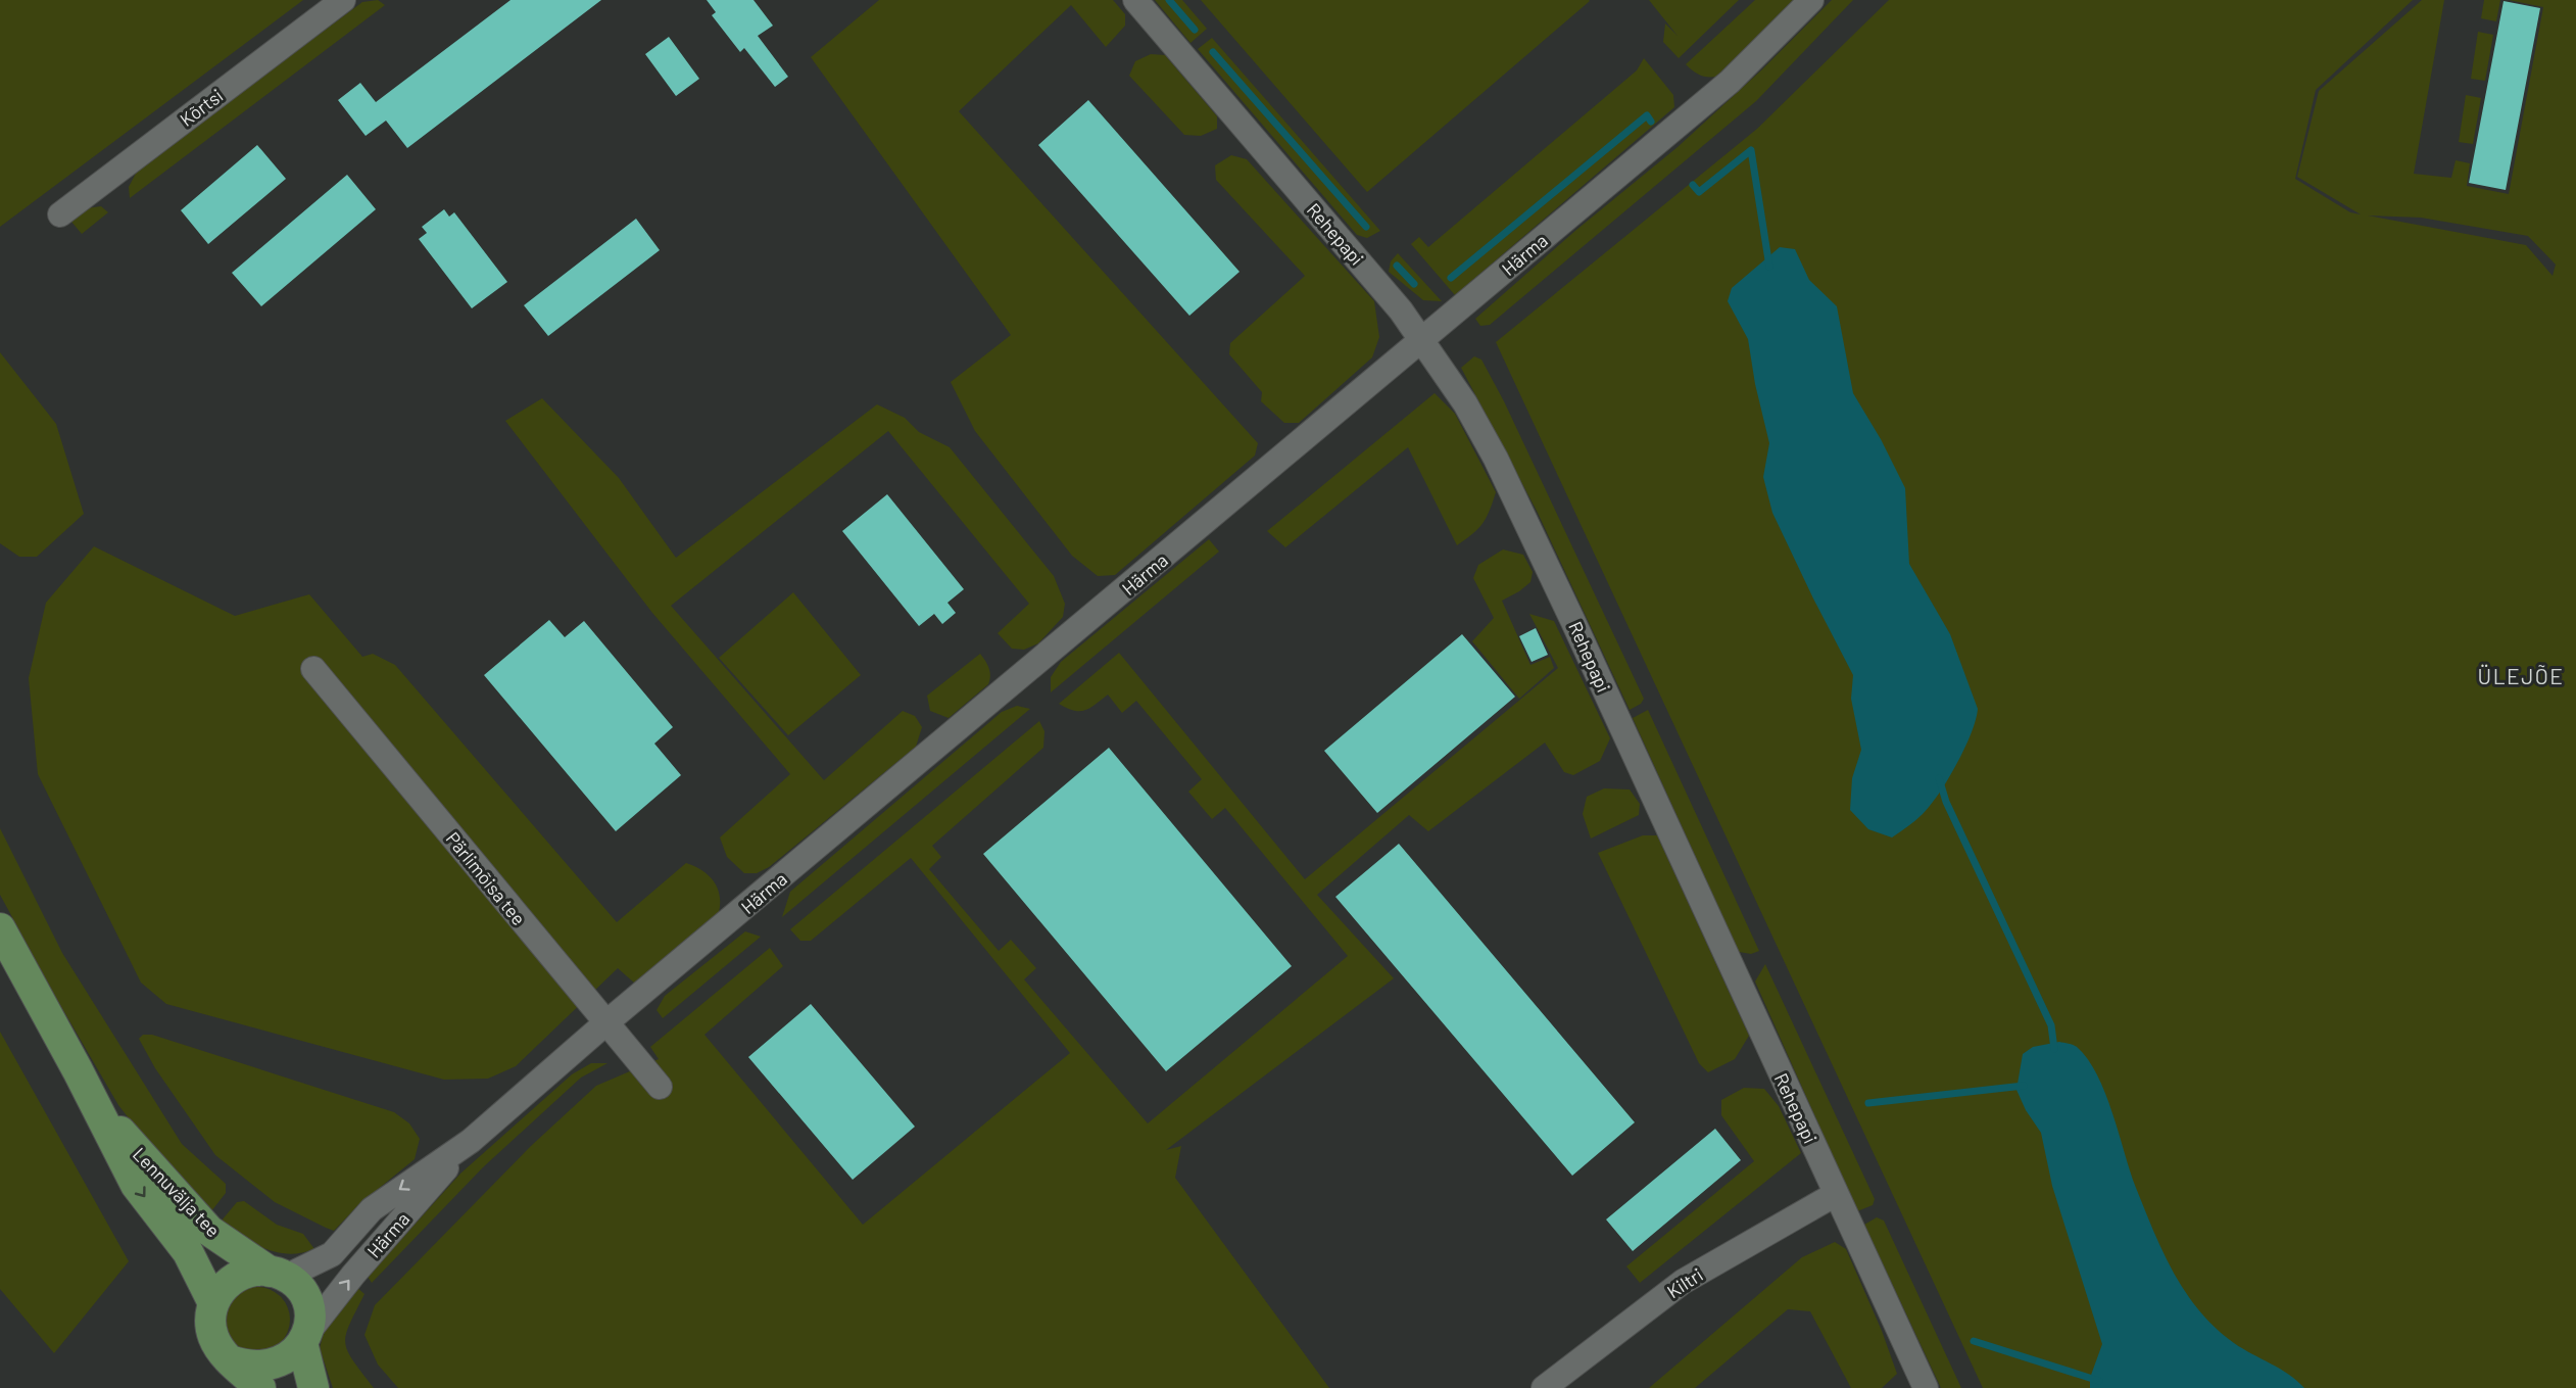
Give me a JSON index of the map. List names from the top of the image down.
{
  "streets": {
    "main road": ["Lennuvälja tee"],
    "street": [
      "Kõrtsi",
      "Rehepapi",
      "Härma",
      "Pärlimõisa tee",
      "Kiltri"
    ]
  },
  "crossings": [
    ["Rehepapi", "Härma"],
    ["Rehepapi", "Kiltri"],
    ["Härma", "Pärlimõisa tee"],
    ["Härma", "Lennuvälja tee"]
  ],
  "districts": ["ÜLEJÕE"]
}
